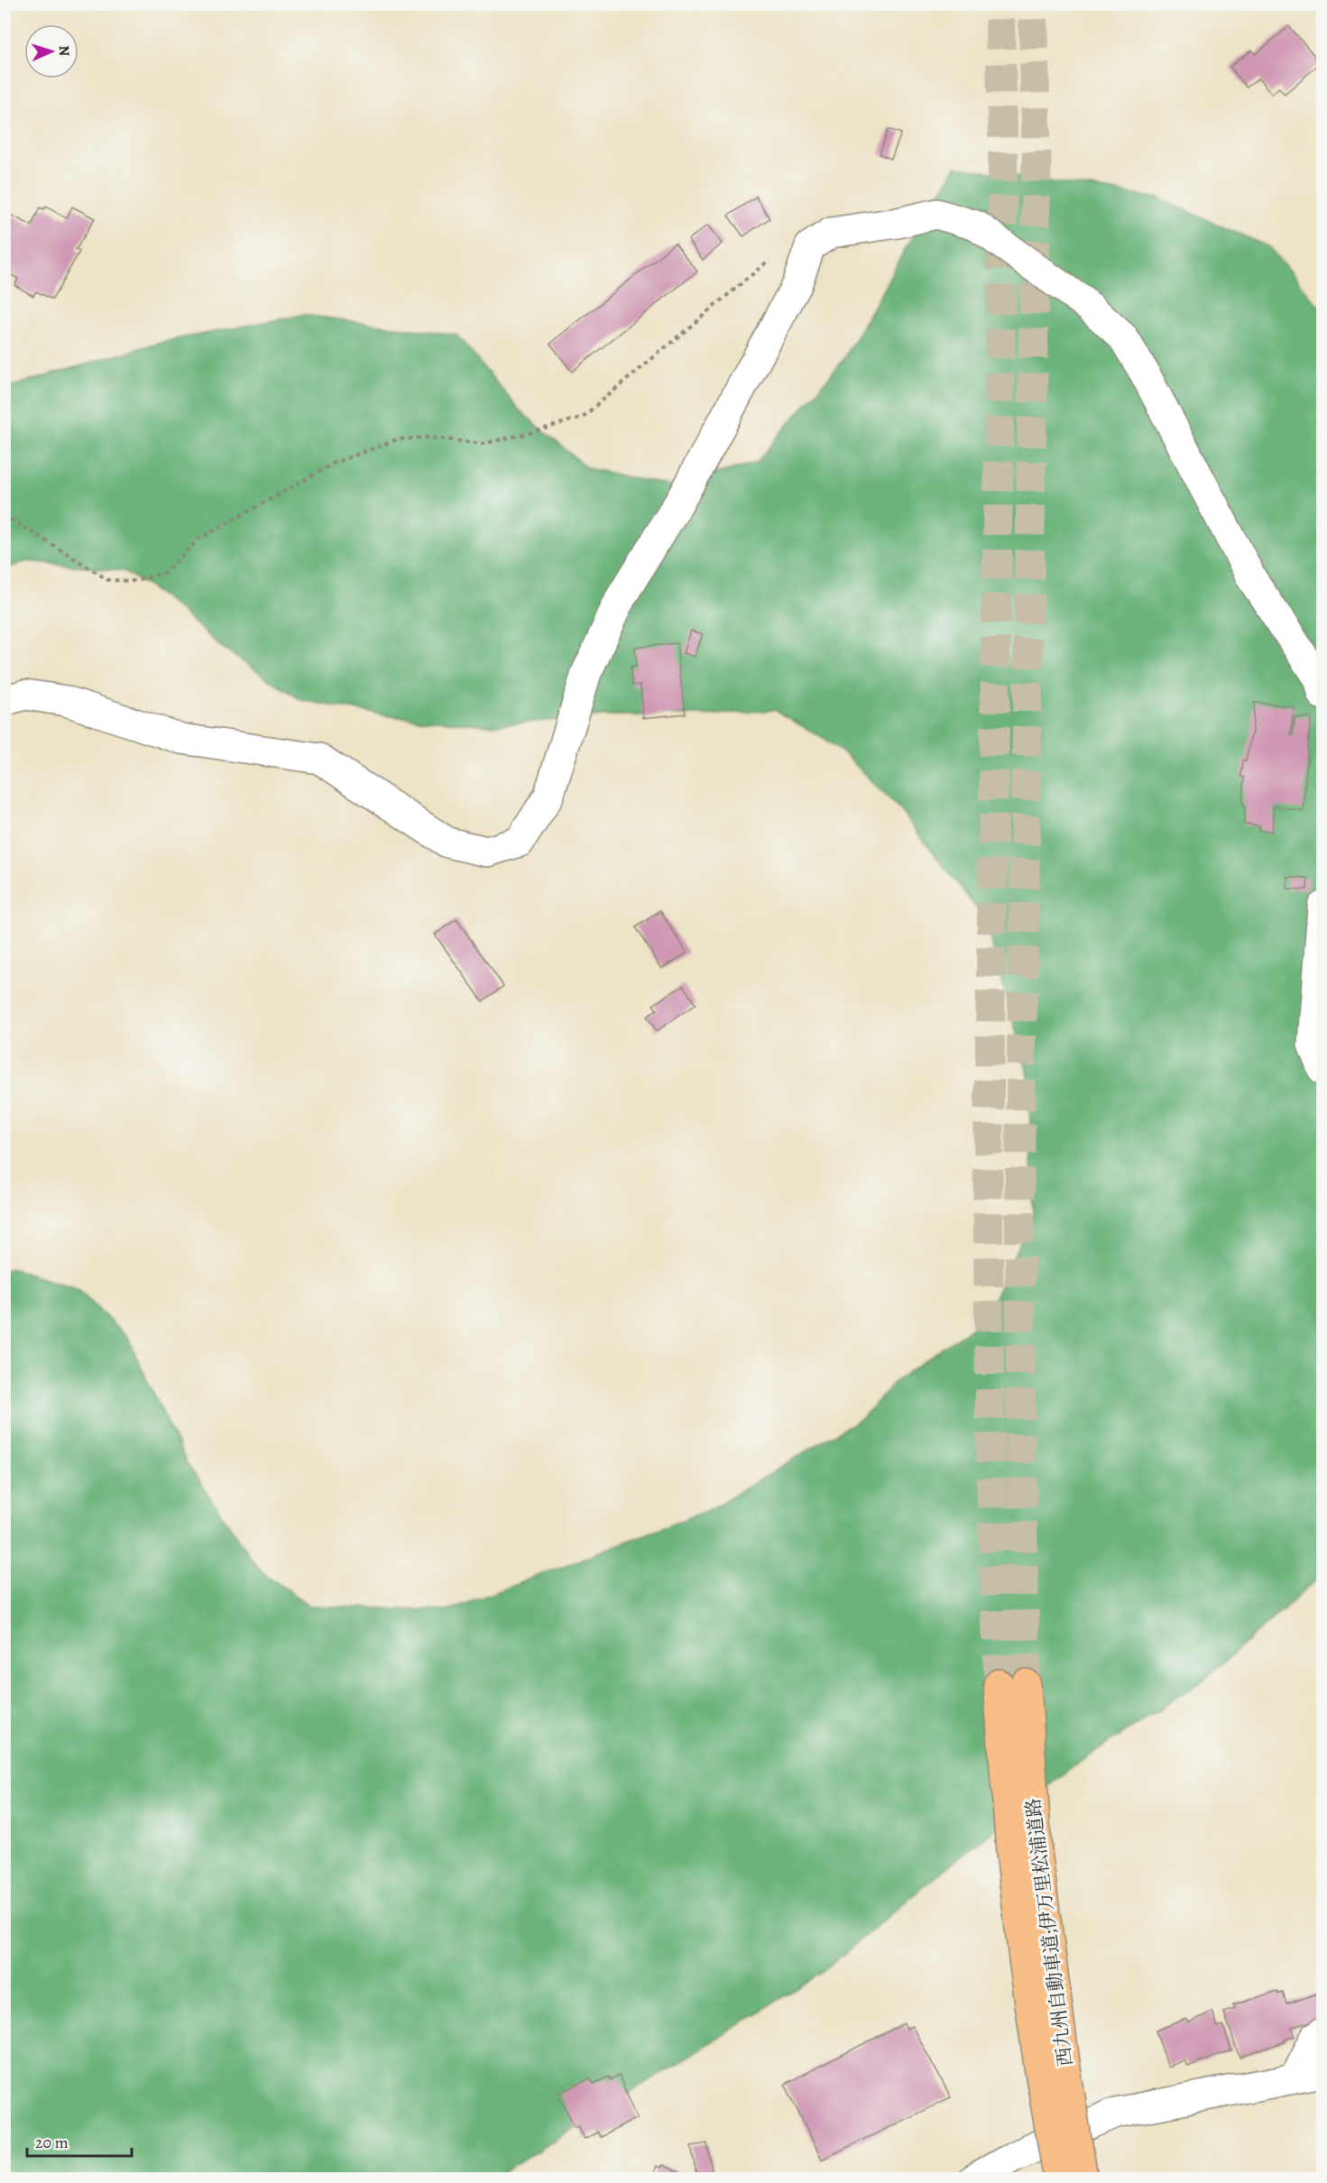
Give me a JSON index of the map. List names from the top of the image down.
{
  "streets": {
    "highway": ["西九州自動車道;伊万里松浦道路"]
  },
  "scale_bar": "20 m",
  "north": "right"
}
